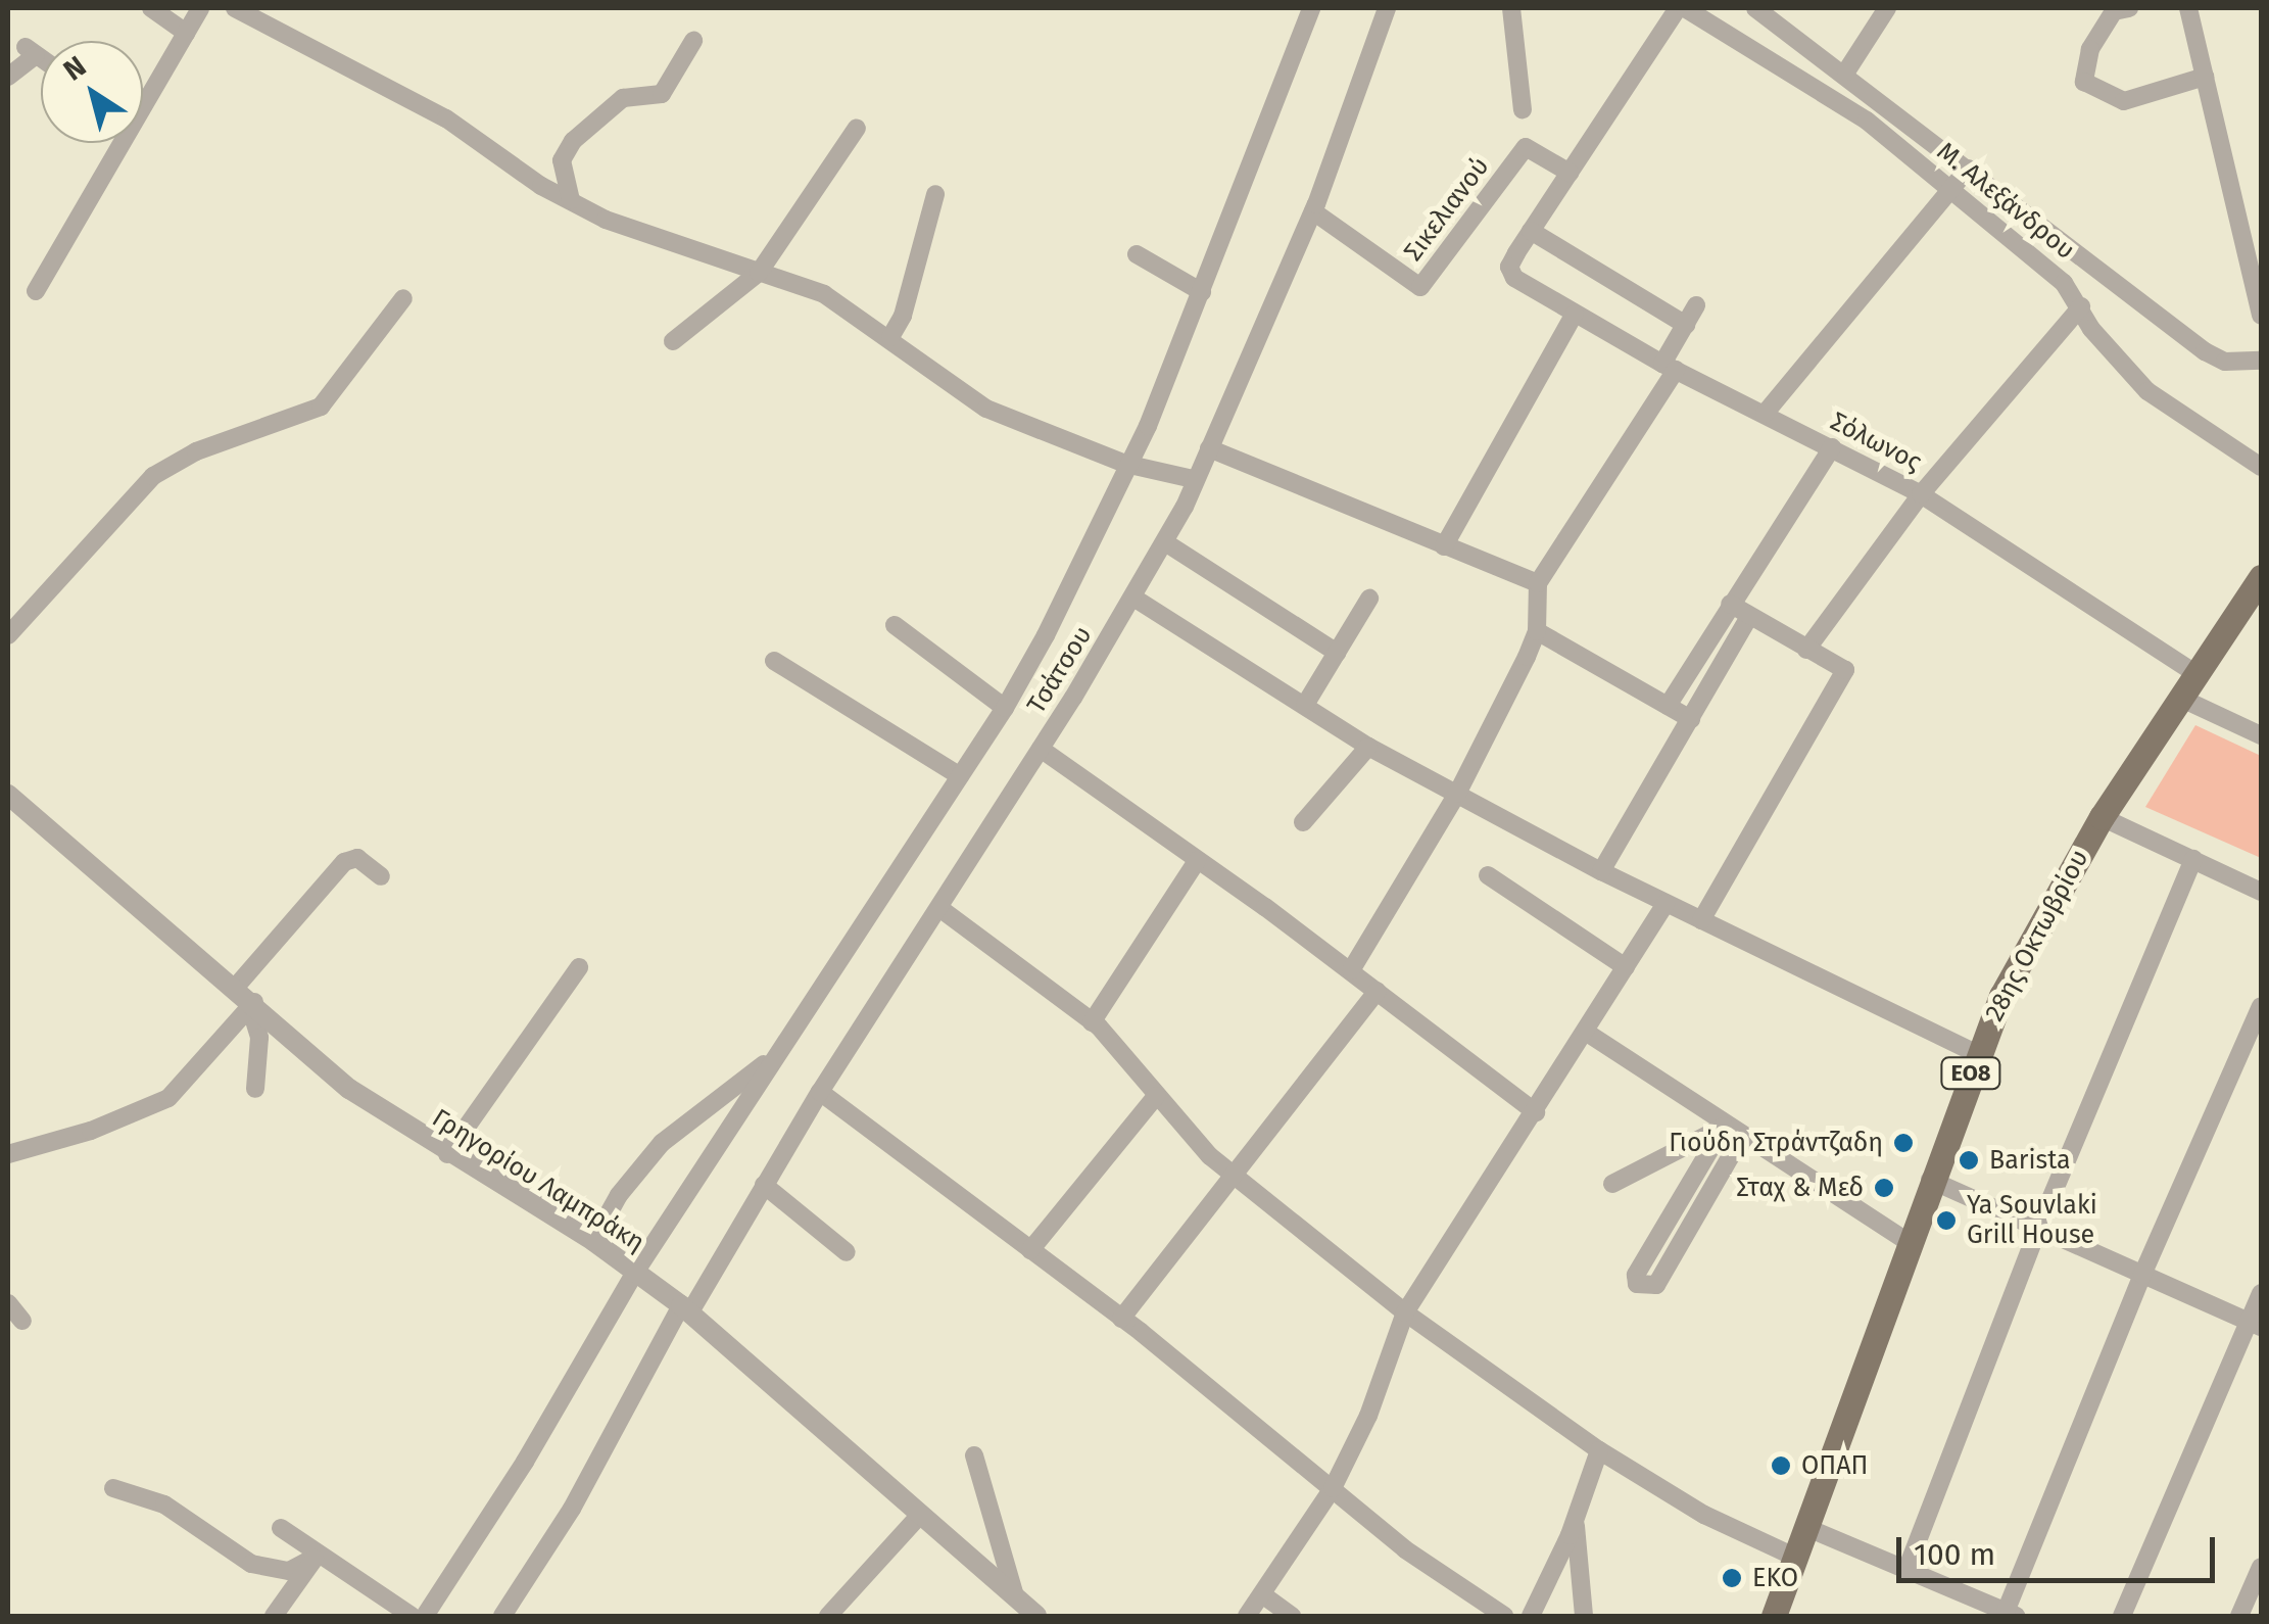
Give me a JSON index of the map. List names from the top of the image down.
{
  "streets": {
    "main road": ["28ης Οκτωβρίου", "ΕΟ8"],
    "street": [
      "Μ. Αλεξάνδρου",
      "Σικελιανού",
      "Σόλωνος",
      "Τσάτσου",
      "Γρηγορίου Λαμπράκη"
    ]
  },
  "crossings": [
    ["Σικελιανού", "Τσάτσου"],
    ["Σόλωνος", "28ης Οκτωβρίου"],
    ["Τσάτσου", "Γρηγορίου Λαμπράκη"]
  ],
  "places": [
    "Γιούδη Στράντζαδη",
    "Barista",
    "Σταχ & Μεδ",
    "Ya Souvlaki Grill House",
    "ΟΠΑΠ",
    "EKO"
  ],
  "scale_bar": "100 m",
  "north": "top left"
}
